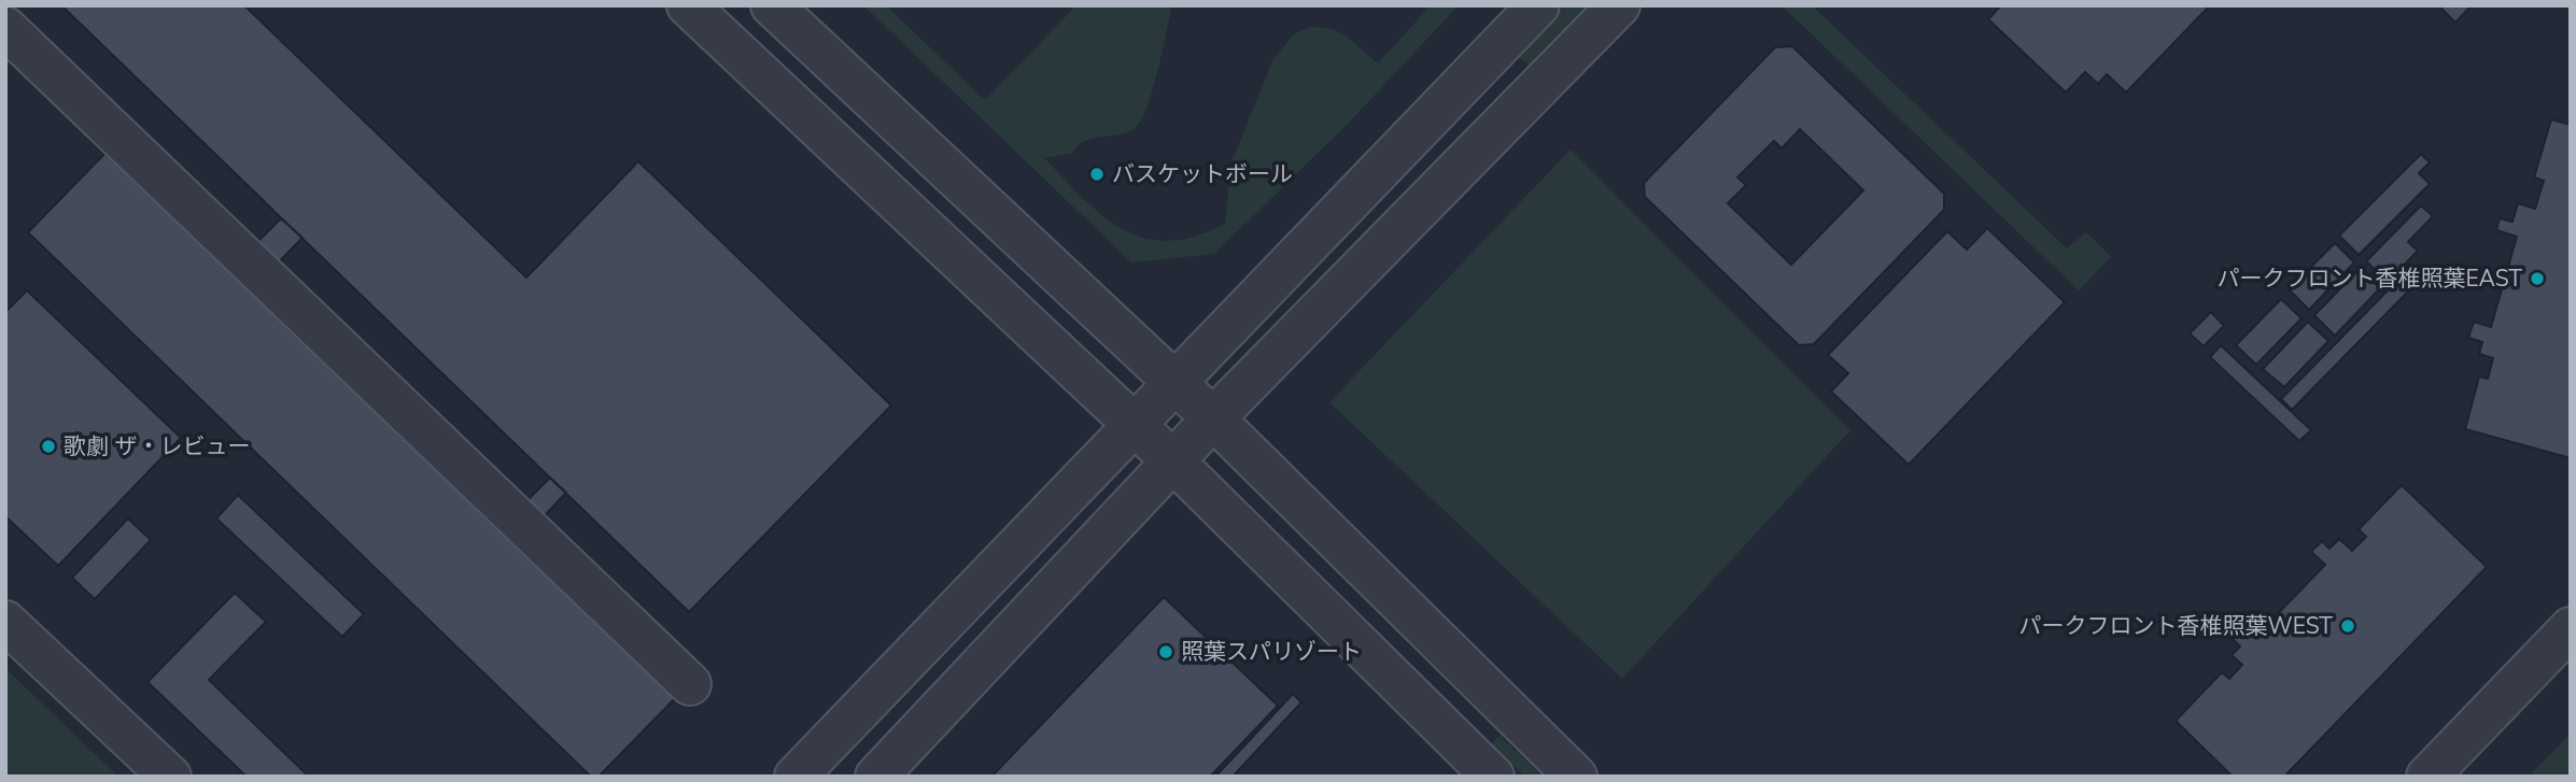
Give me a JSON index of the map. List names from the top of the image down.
{
  "places": [
    "バスケットボール",
    "パークフロント香椎照葉EAST",
    "歌劇 ザ・レビュー",
    "パークフロント香椎照葉WEST",
    "照葉スパリゾート"
  ]
}
